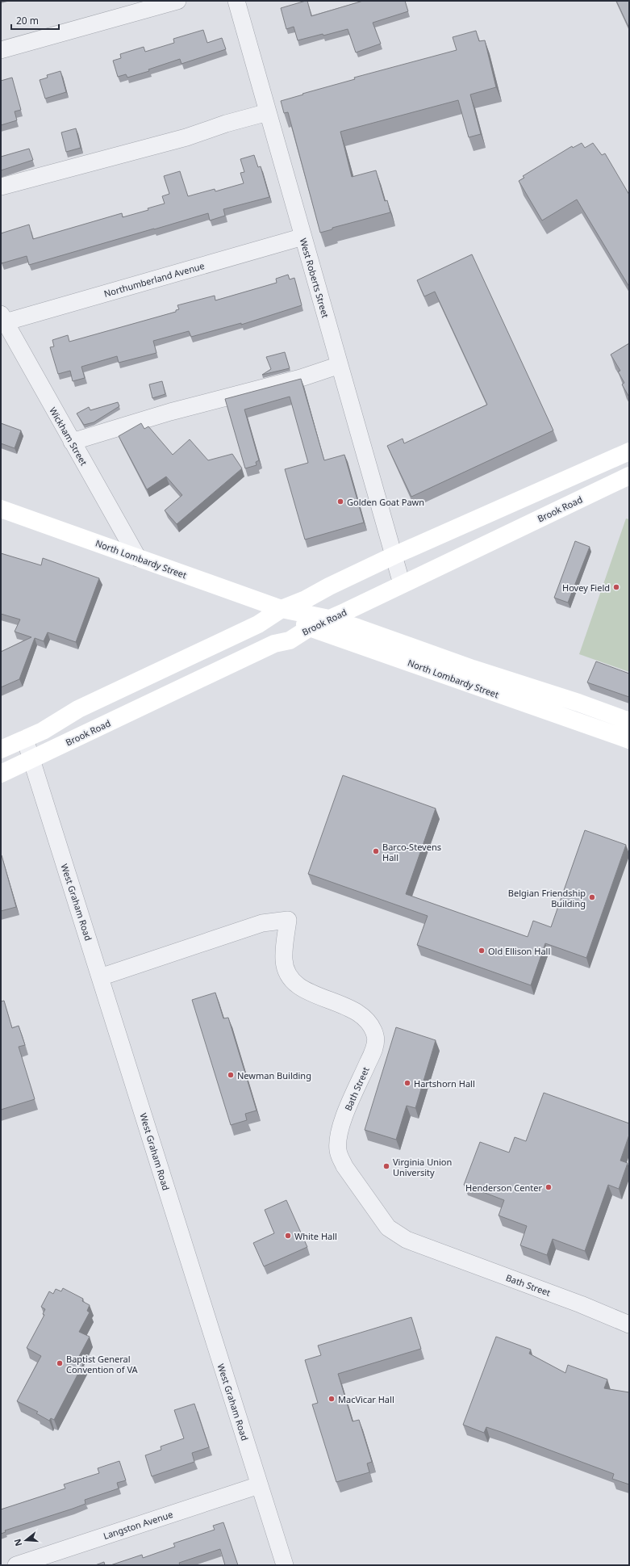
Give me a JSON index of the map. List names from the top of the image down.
{
  "streets": {
    "main road": ["Brook Road", "North Lombardy Street"],
    "street": [
      "West Roberts Street",
      "Northumberland Avenue",
      "Wickham Street",
      "West Graham Road",
      "Bath Street",
      "Langston Avenue"
    ]
  },
  "crossings": [
    ["West Roberts Street", "Northumberland Avenue"],
    ["West Roberts Street", "Brook Road"],
    ["Northumberland Avenue", "Wickham Street"],
    ["Wickham Street", "North Lombardy Street"],
    ["Brook Road", "North Lombardy Street"],
    ["Brook Road", "West Graham Road"],
    ["West Graham Road", "Bath Street"],
    ["West Graham Road", "Langston Avenue"]
  ],
  "places": [
    "Golden Goat Pawn",
    "Hovey Field",
    "Barco-Stevens Hall",
    "Belgian Friendship Building",
    "Old Ellison Hall",
    "Newman Building",
    "Hartshorn Hall",
    "Virginia Union University",
    "Henderson Center",
    "White Hall",
    "Baptist General Convention of VA",
    "MacVicar Hall"
  ],
  "scale_bar": "20 m",
  "north": "left"
}
